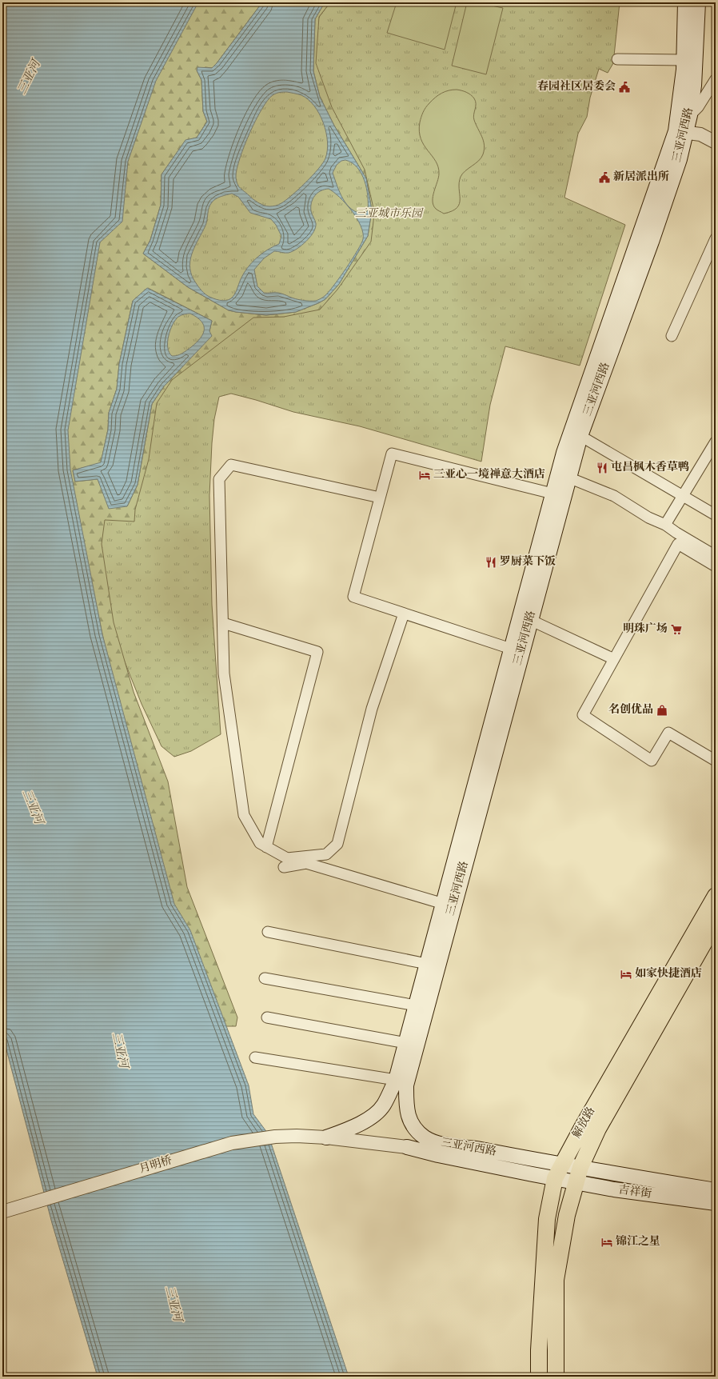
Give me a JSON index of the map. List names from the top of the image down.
{
  "streets": {
    "main road": ["三亚河西路", "解放路", "吉祥街"],
    "street": ["月明桥"]
  },
  "crossings": [
    ["三亚河西路", "解放路"],
    ["三亚河西路", "月明桥"],
    ["三亚河西路", "吉祥街"],
    ["解放路", "吉祥街"]
  ],
  "water": ["三亚河"],
  "parks": ["三亚城市乐园"],
  "places": {
    "public building": ["春园社区居委会", "新居派出所"],
    "restaurant": ["屯昌枫木香草鸭", "罗厨菜下饭"],
    "hotel": ["三亚心一境禅意大酒店", "如家快捷酒店", "锦江之星"],
    "supermarket": ["明珠广场"],
    "shop": ["名创优品"]
  }
}
